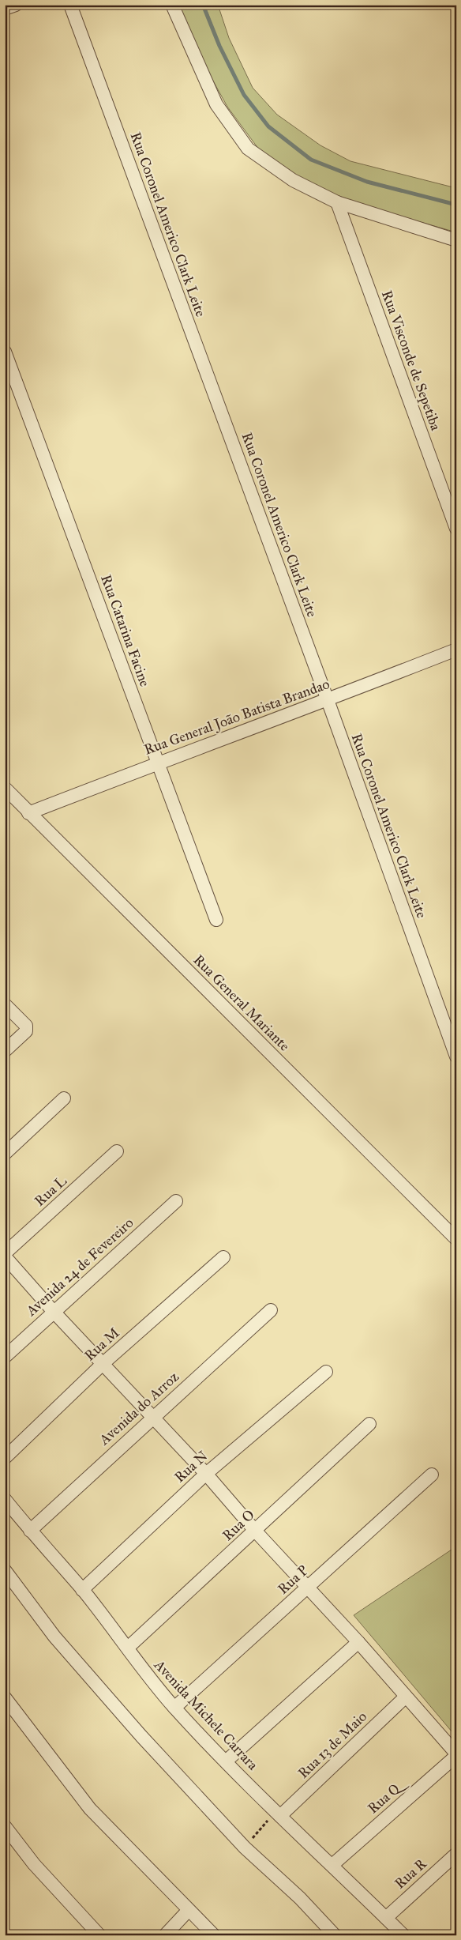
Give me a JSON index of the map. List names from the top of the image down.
{
  "streets": {
    "street": [
      "Rua Coronel Americo Clark Leite",
      "Rua Visconde de Sepetiba",
      "Rua Catarina Facine",
      "Rua General João Batista Brandao",
      "Rua General Mariante",
      "Rua L",
      "Avenida 24 de Fevereiro",
      "Rua M",
      "Avenida do Arroz",
      "Rua N",
      "Rua O",
      "Rua P",
      "Avenida Michele Carrara",
      "Rua 13 de Maio",
      "Rua Q",
      "Rua R"
    ]
  },
  "crossings": [
    ["Rua Coronel Americo Clark Leite", "Rua General João Batista Brandao"],
    ["Rua Catarina Facine", "Rua General João Batista Brandao"],
    ["Rua General João Batista Brandao", "Rua General Mariante"],
    ["Avenida do Arroz", "Avenida Michele Carrara"],
    ["Rua N", "Avenida Michele Carrara"],
    ["Rua O", "Avenida Michele Carrara"],
    ["Rua P", "Avenida Michele Carrara"],
    ["Avenida Michele Carrara", "Rua 13 de Maio"],
    ["Avenida Michele Carrara", "Rua Q"],
    ["Avenida Michele Carrara", "Rua R"]
  ]
}
